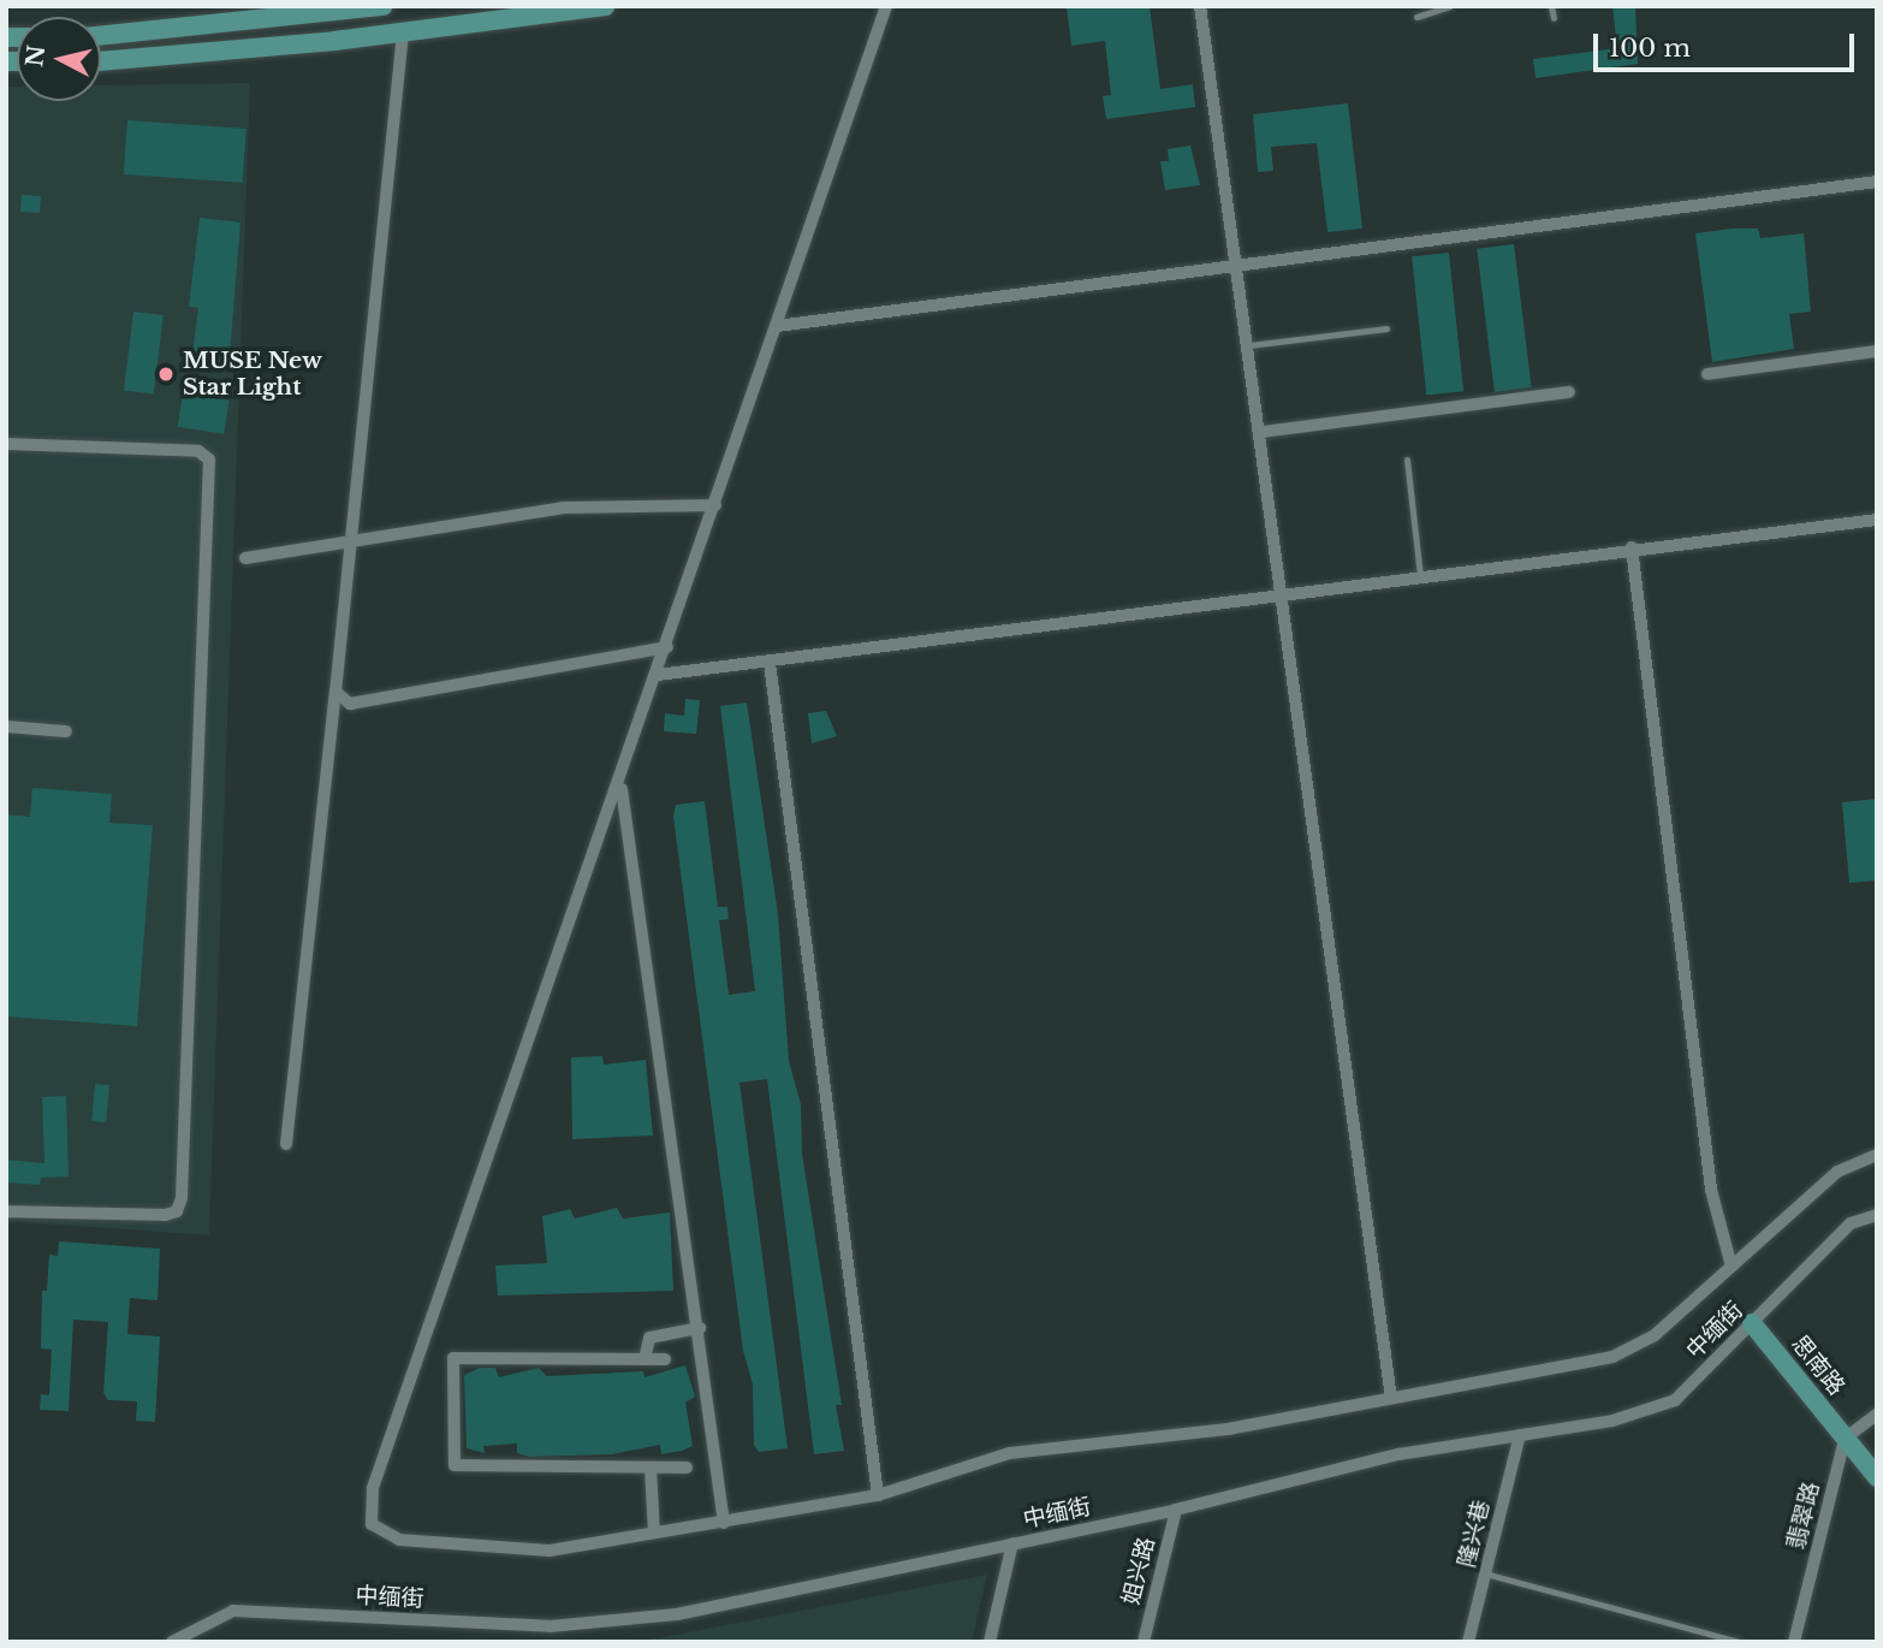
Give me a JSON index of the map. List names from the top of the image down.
{
  "streets": {
    "street": [
      "中缅街",
      "思南路",
      "翡翠路",
      "隆兴巷",
      "姐兴路"
    ]
  },
  "crossings": [
    ["中缅街", "思南路"],
    ["中缅街", "隆兴巷"],
    ["中缅街", "姐兴路"],
    ["思南路", "翡翠路"]
  ],
  "places": ["MUSE New Star Light"],
  "scale_bar": "100 m",
  "north": "left"
}
